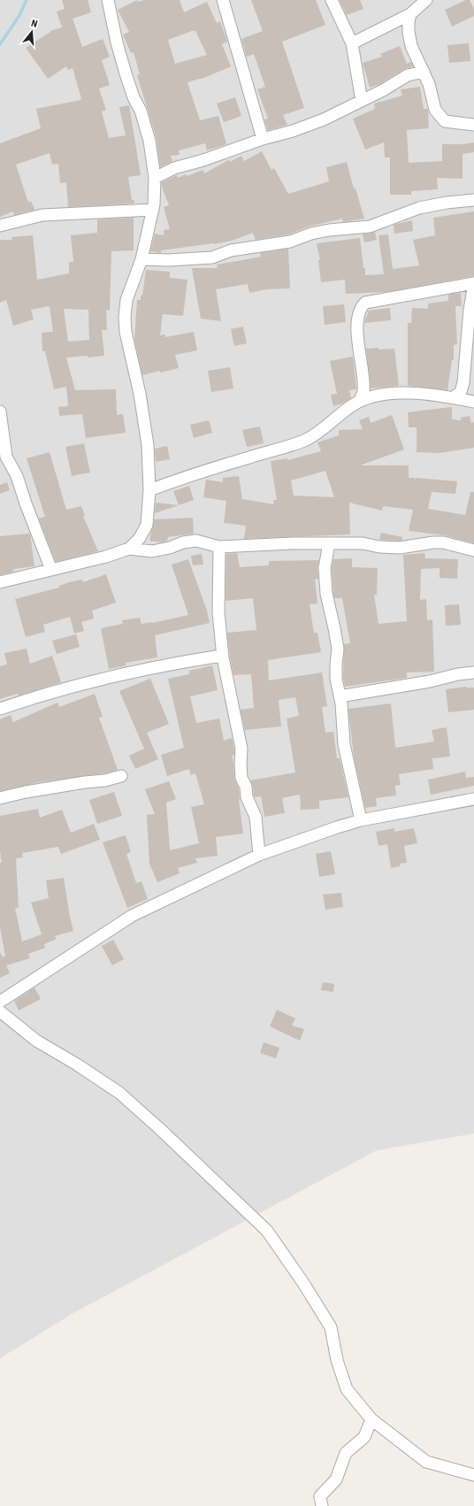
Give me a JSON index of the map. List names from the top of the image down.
{
  "north": "top"
}
